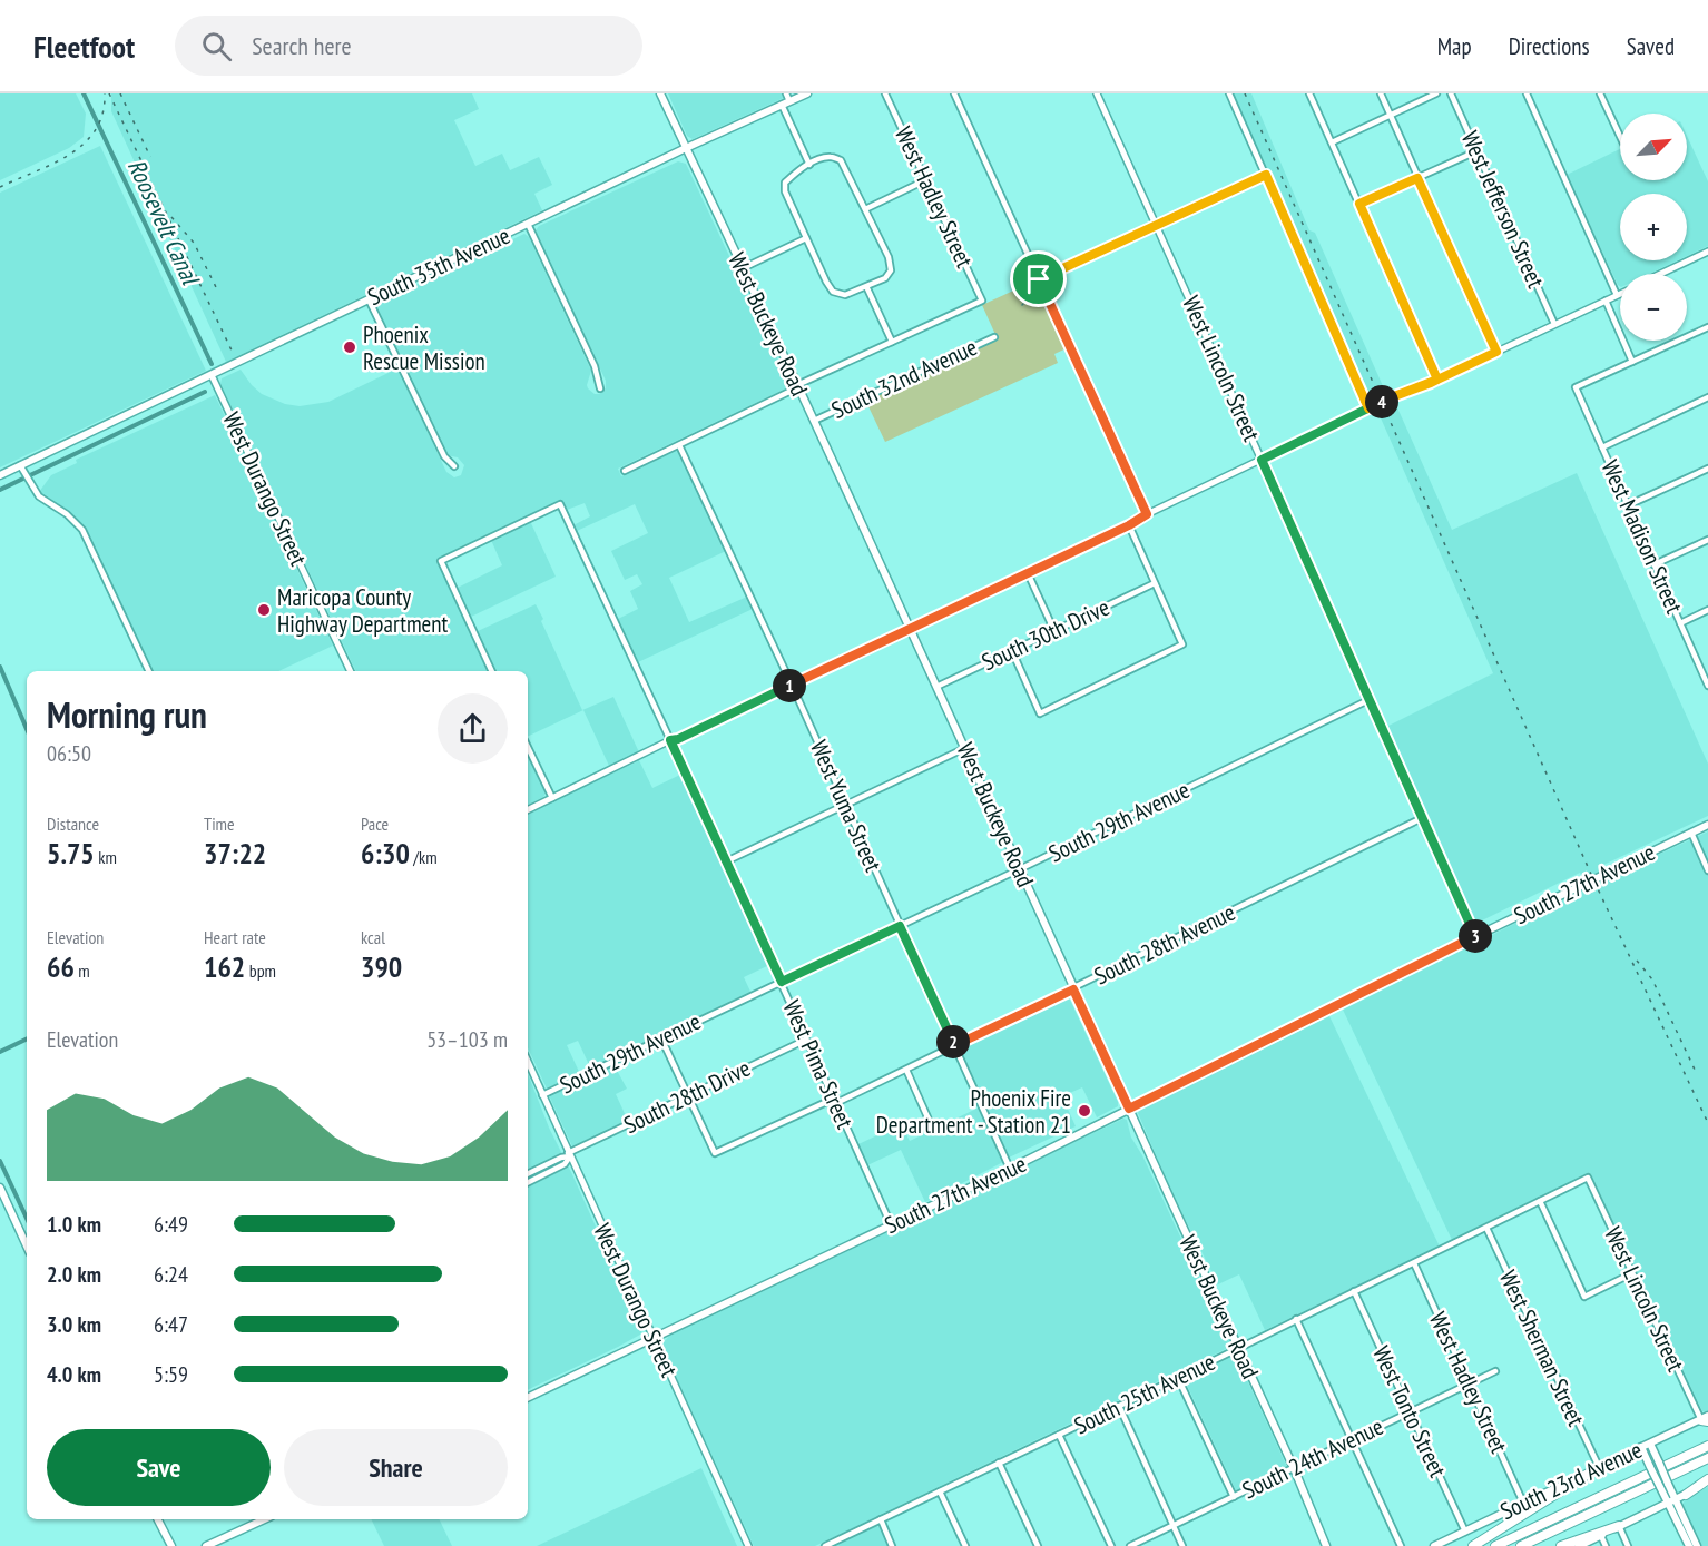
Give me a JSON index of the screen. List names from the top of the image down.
{
  "streets": {
    "main road": [
      "South 35th Avenue",
      "West Buckeye Road",
      "South 27th Avenue",
      "South 23rd Avenue"
    ],
    "street": [
      "West Hadley Street",
      "West Jefferson Street",
      "West Lincoln Street",
      "South 32nd Avenue",
      "West Durango Street",
      "West Madison Street",
      "South 30th Drive",
      "West Yuma Street",
      "South 29th Avenue",
      "South 28th Avenue",
      "West Pima Street",
      "South 28th Drive",
      "West Sherman Street",
      "South 25th Avenue",
      "West Tonto Street",
      "South 24th Avenue"
    ]
  },
  "crossings": [
    ["West Hadley Street", "South 25th Avenue"],
    ["West Hadley Street", "South 24th Avenue"],
    ["West Hadley Street", "South 23rd Avenue"],
    ["South 35th Avenue", "West Buckeye Road"],
    ["South 35th Avenue", "West Durango Street"],
    ["West Buckeye Road", "South 32nd Avenue"],
    ["West Buckeye Road", "South 30th Drive"],
    ["West Buckeye Road", "South 29th Avenue"],
    ["West Buckeye Road", "South 27th Avenue"],
    ["West Buckeye Road", "South 28th Avenue"],
    ["West Buckeye Road", "South 25th Avenue"],
    ["West Buckeye Road", "South 24th Avenue"],
    ["West Lincoln Street", "South 29th Avenue"],
    ["West Lincoln Street", "South 27th Avenue"],
    ["West Lincoln Street", "South 28th Avenue"],
    ["West Lincoln Street", "South 25th Avenue"],
    ["West Lincoln Street", "South 23rd Avenue"],
    ["West Durango Street", "South 29th Avenue"],
    ["West Durango Street", "South 27th Avenue"],
    ["West Durango Street", "South 28th Drive"],
    ["West Yuma Street", "South 29th Avenue"],
    ["West Yuma Street", "South 27th Avenue"],
    ["West Yuma Street", "South 28th Avenue"],
    ["South 29th Avenue", "West Pima Street"],
    ["South 27th Avenue", "West Pima Street"],
    ["South 28th Avenue", "West Pima Street"],
    ["South 28th Avenue", "South 28th Drive"],
    ["West Pima Street", "South 28th Drive"],
    ["West Sherman Street", "South 25th Avenue"],
    ["West Sherman Street", "South 23rd Avenue"],
    ["South 25th Avenue", "West Tonto Street"],
    ["West Tonto Street", "South 24th Avenue"],
    ["West Tonto Street", "South 23rd Avenue"]
  ],
  "water": ["Roosevelt Canal"],
  "places": ["Phoenix Rescue Mission", "Maricopa County Highway Department", "Phoenix Fire Department - Station 21"],
  "north": "top right",
  "page": {
    "header": "Fleetfoot",
    "search": "Search here",
    "nav": ["Map", "Directions", "Saved"],
    "map_buttons": ["+", "−"],
    "pins": [
      "4",
      "1",
      "3",
      "2"
    ],
    "heading": ["Morning run", "06:50"],
    "stats": [
      ["Distance", "5.75 km"],
      ["Time", "37:22"],
      ["Pace", "6:30 /km"],
      ["Elevation", "66 m"],
      ["Heart rate", "162 bpm"],
      ["kcal", "390"]
    ],
    "chart": ["Elevation", "53–103 m"],
    "list": [
      {
        "name": "1.0 km",
        "note": "6:49"
      },
      {
        "name": "2.0 km",
        "note": "6:24"
      },
      {
        "name": "3.0 km",
        "note": "6:47"
      },
      {
        "name": "4.0 km",
        "note": "5:59"
      }
    ],
    "buttons": ["Save", "Share"]
  }
}
